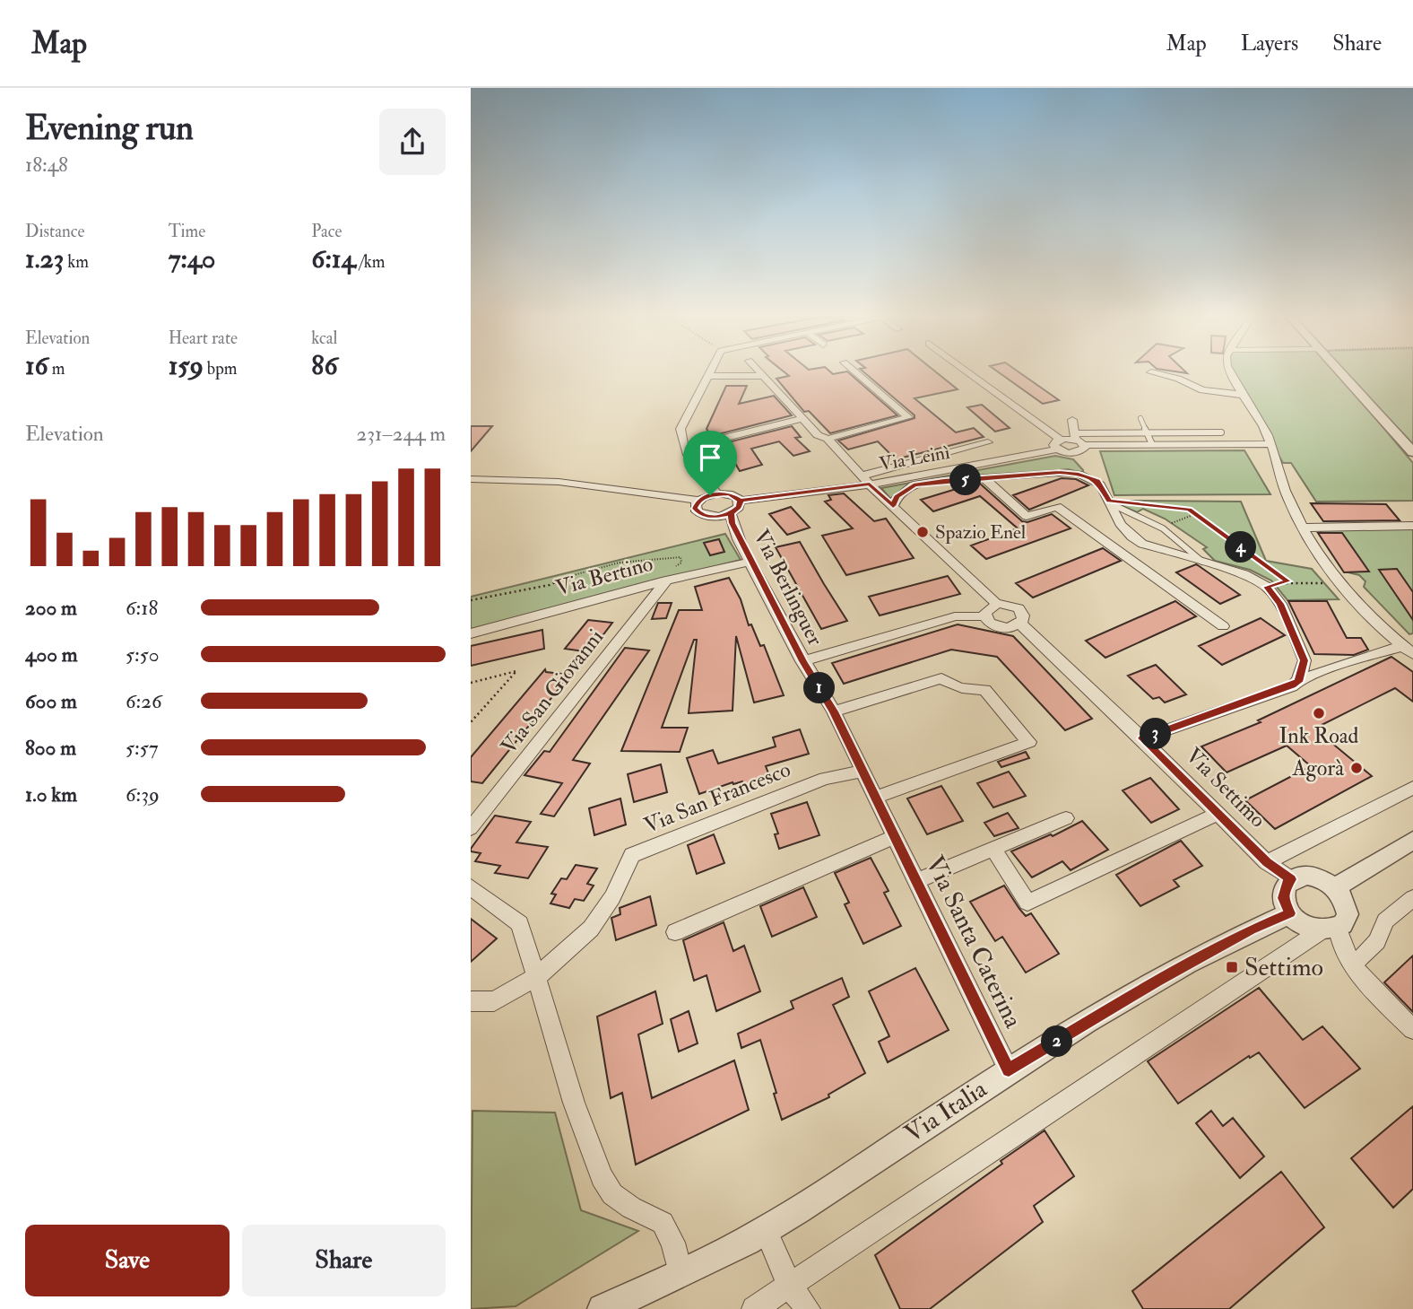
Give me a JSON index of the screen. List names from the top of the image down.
{
  "streets": {
    "street": [
      "Via Leinì",
      "Via Bertino",
      "Via Berlinguer",
      "Via San Giovanni",
      "Via Settimo",
      "Via San Francesco",
      "Via Santa Caterina",
      "Via Italia"
    ]
  },
  "crossings": [
    ["Via Bertino", "Via Berlinguer"],
    ["Via Bertino", "Via San Giovanni"],
    ["Via Berlinguer", "Via San Francesco"],
    ["Via Berlinguer", "Via Santa Caterina"],
    ["Via Settimo", "Via Italia"],
    ["Via San Francesco", "Via Santa Caterina"],
    ["Via Santa Caterina", "Via Italia"]
  ],
  "places": {
    "other": ["Spazio Enel", "Ink Road", "Agorà"],
    "transit": ["Settimo"]
  },
  "page": {
    "header": "Map",
    "nav": ["Map", "Layers", "Share"],
    "heading": ["Evening run", "18:48"],
    "stats": [
      ["Distance", "1.23 km"],
      ["Time", "7:40"],
      ["Pace", "6:14 /km"],
      ["Elevation", "16 m"],
      ["Heart rate", "159 bpm"],
      ["kcal", "86"]
    ],
    "chart": ["Elevation", "231–244 m"],
    "pins": [
      "5",
      "4",
      "1",
      "3",
      "2"
    ],
    "list": [
      {
        "name": "200 m",
        "note": "6:18"
      },
      {
        "name": "400 m",
        "note": "5:50"
      },
      {
        "name": "600 m",
        "note": "6:26"
      },
      {
        "name": "800 m",
        "note": "5:57"
      },
      {
        "name": "1.0 km",
        "note": "6:39"
      }
    ],
    "buttons": ["Save", "Share"]
  }
}
